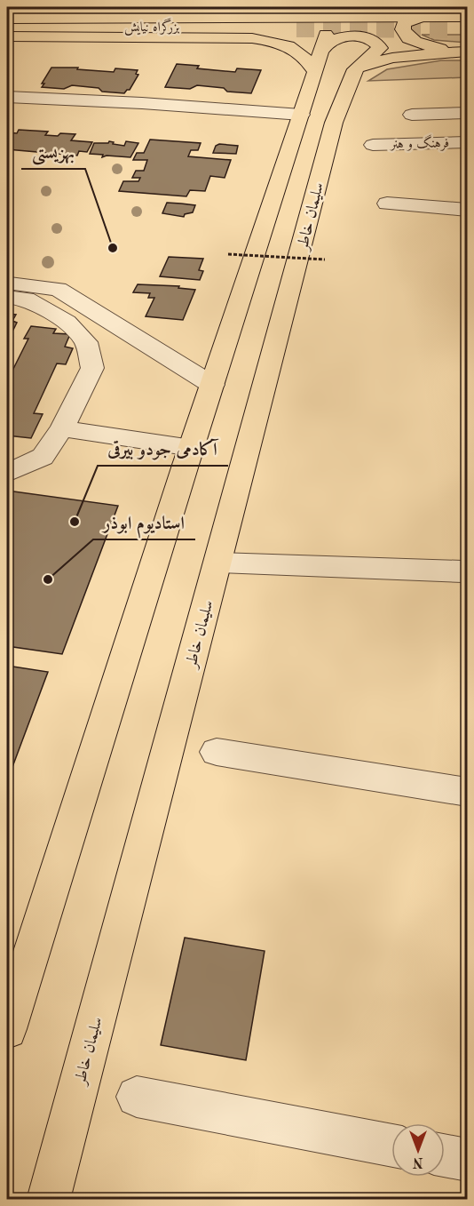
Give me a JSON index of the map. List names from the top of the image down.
{
  "streets": {
    "main road": ["بزرگراه نیایش", "سلیمان خاطر"],
    "street": ["فرهنگ و هنر"]
  },
  "places": ["بهزیستی", "آکادمی جودو بیرقی", "استادیوم ابوذر"],
  "north": "bottom"
}
